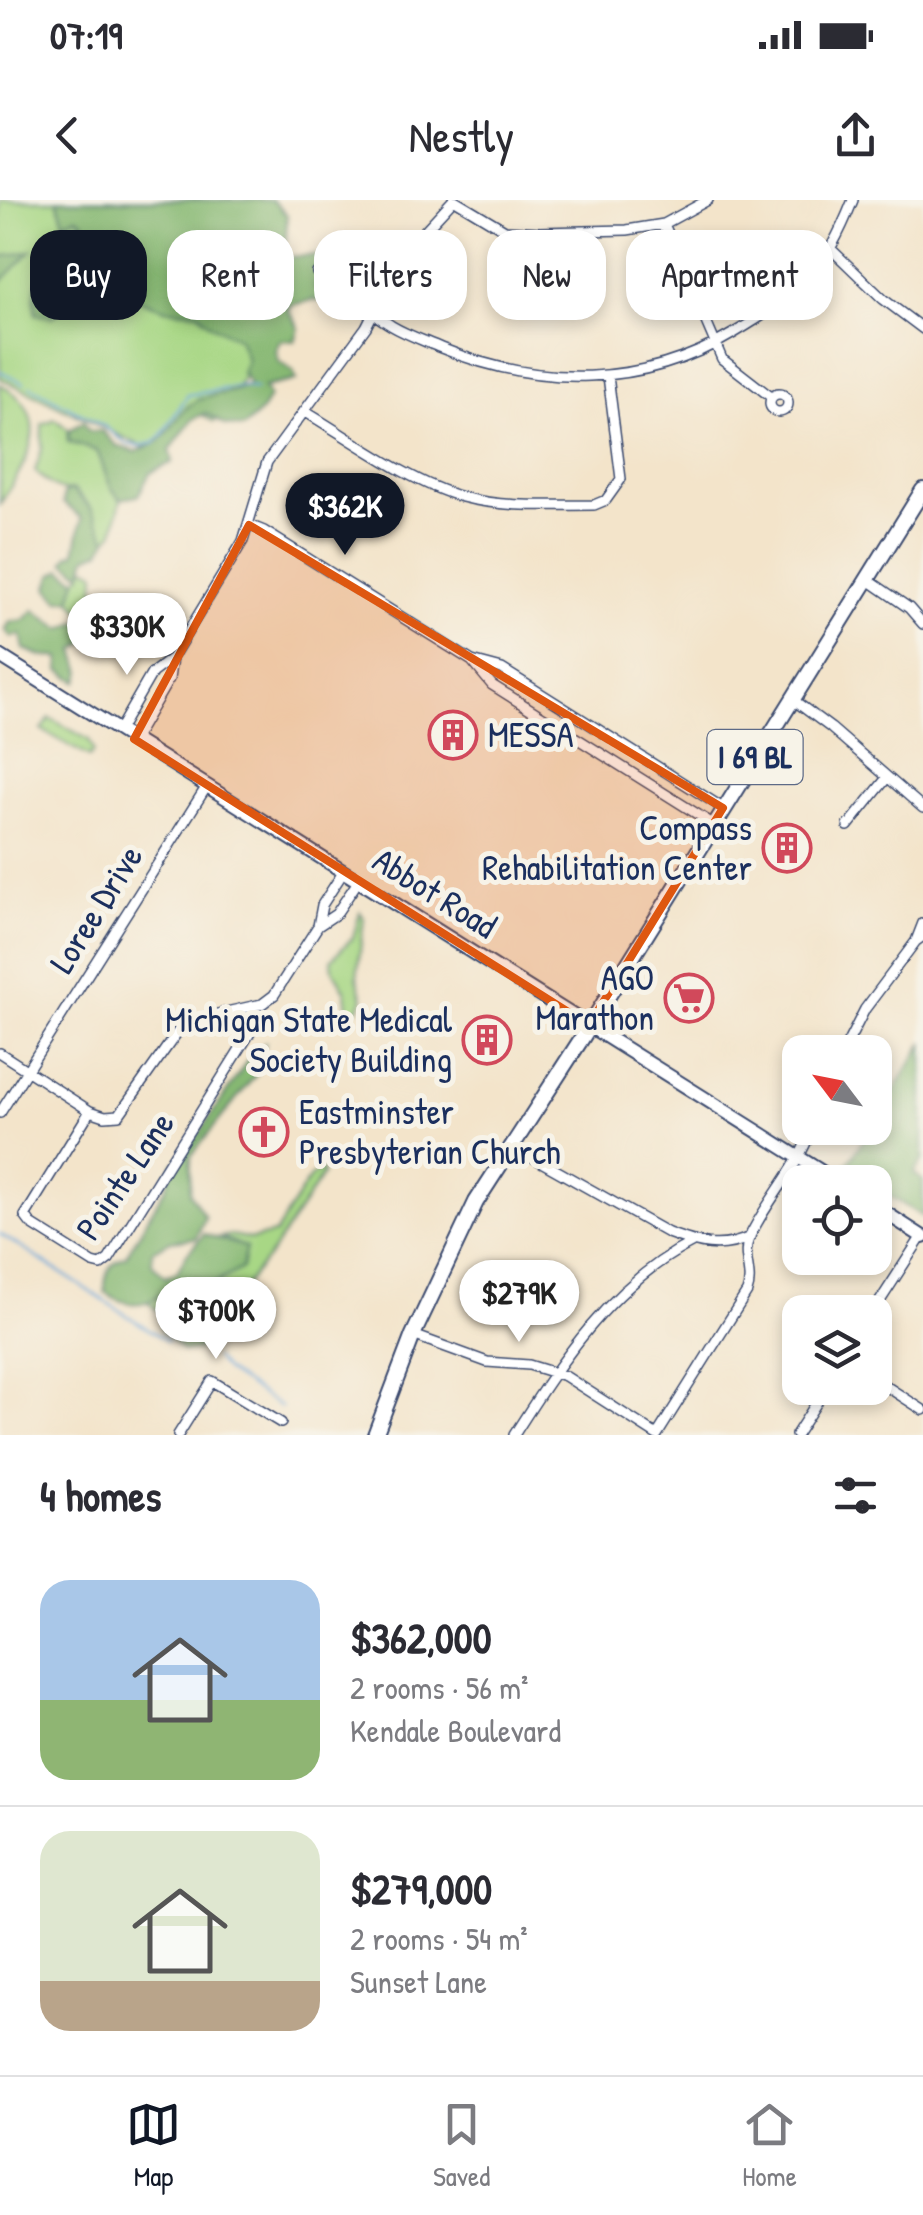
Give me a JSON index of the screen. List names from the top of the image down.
{
  "streets": {
    "main road": ["I 69 BL", "Abbot Road"],
    "street": ["Loree Drive", "Pointe Lane"]
  },
  "crossings": [
    ["I 69 BL", "Abbot Road"],
    ["Abbot Road", "Loree Drive"]
  ],
  "places": {
    "building": ["MESSA", "Compass Rehabilitation Center", "Michigan State Medical Society Building"],
    "supermarket": ["AGO Marathon"],
    "church": ["Eastminster Presbyterian Church"]
  },
  "north": "top left",
  "page": {
    "status": "07:19",
    "header": "Nestly",
    "chip": [
      "Buy",
      "Rent",
      "Filters",
      "New",
      "Apartment"
    ],
    "price": [
      "$362K",
      "$330K",
      "$279K",
      "$700K"
    ],
    "heading": "4 homes",
    "list": [
      {
        "name": "$362,000",
        "note": "2 rooms · 56 m² · Kendale Boulevard"
      },
      {
        "name": "$279,000",
        "note": "2 rooms · 54 m² · Sunset Lane"
      }
    ],
    "tabs": ["Map", "Saved", "Home"]
  }
}
